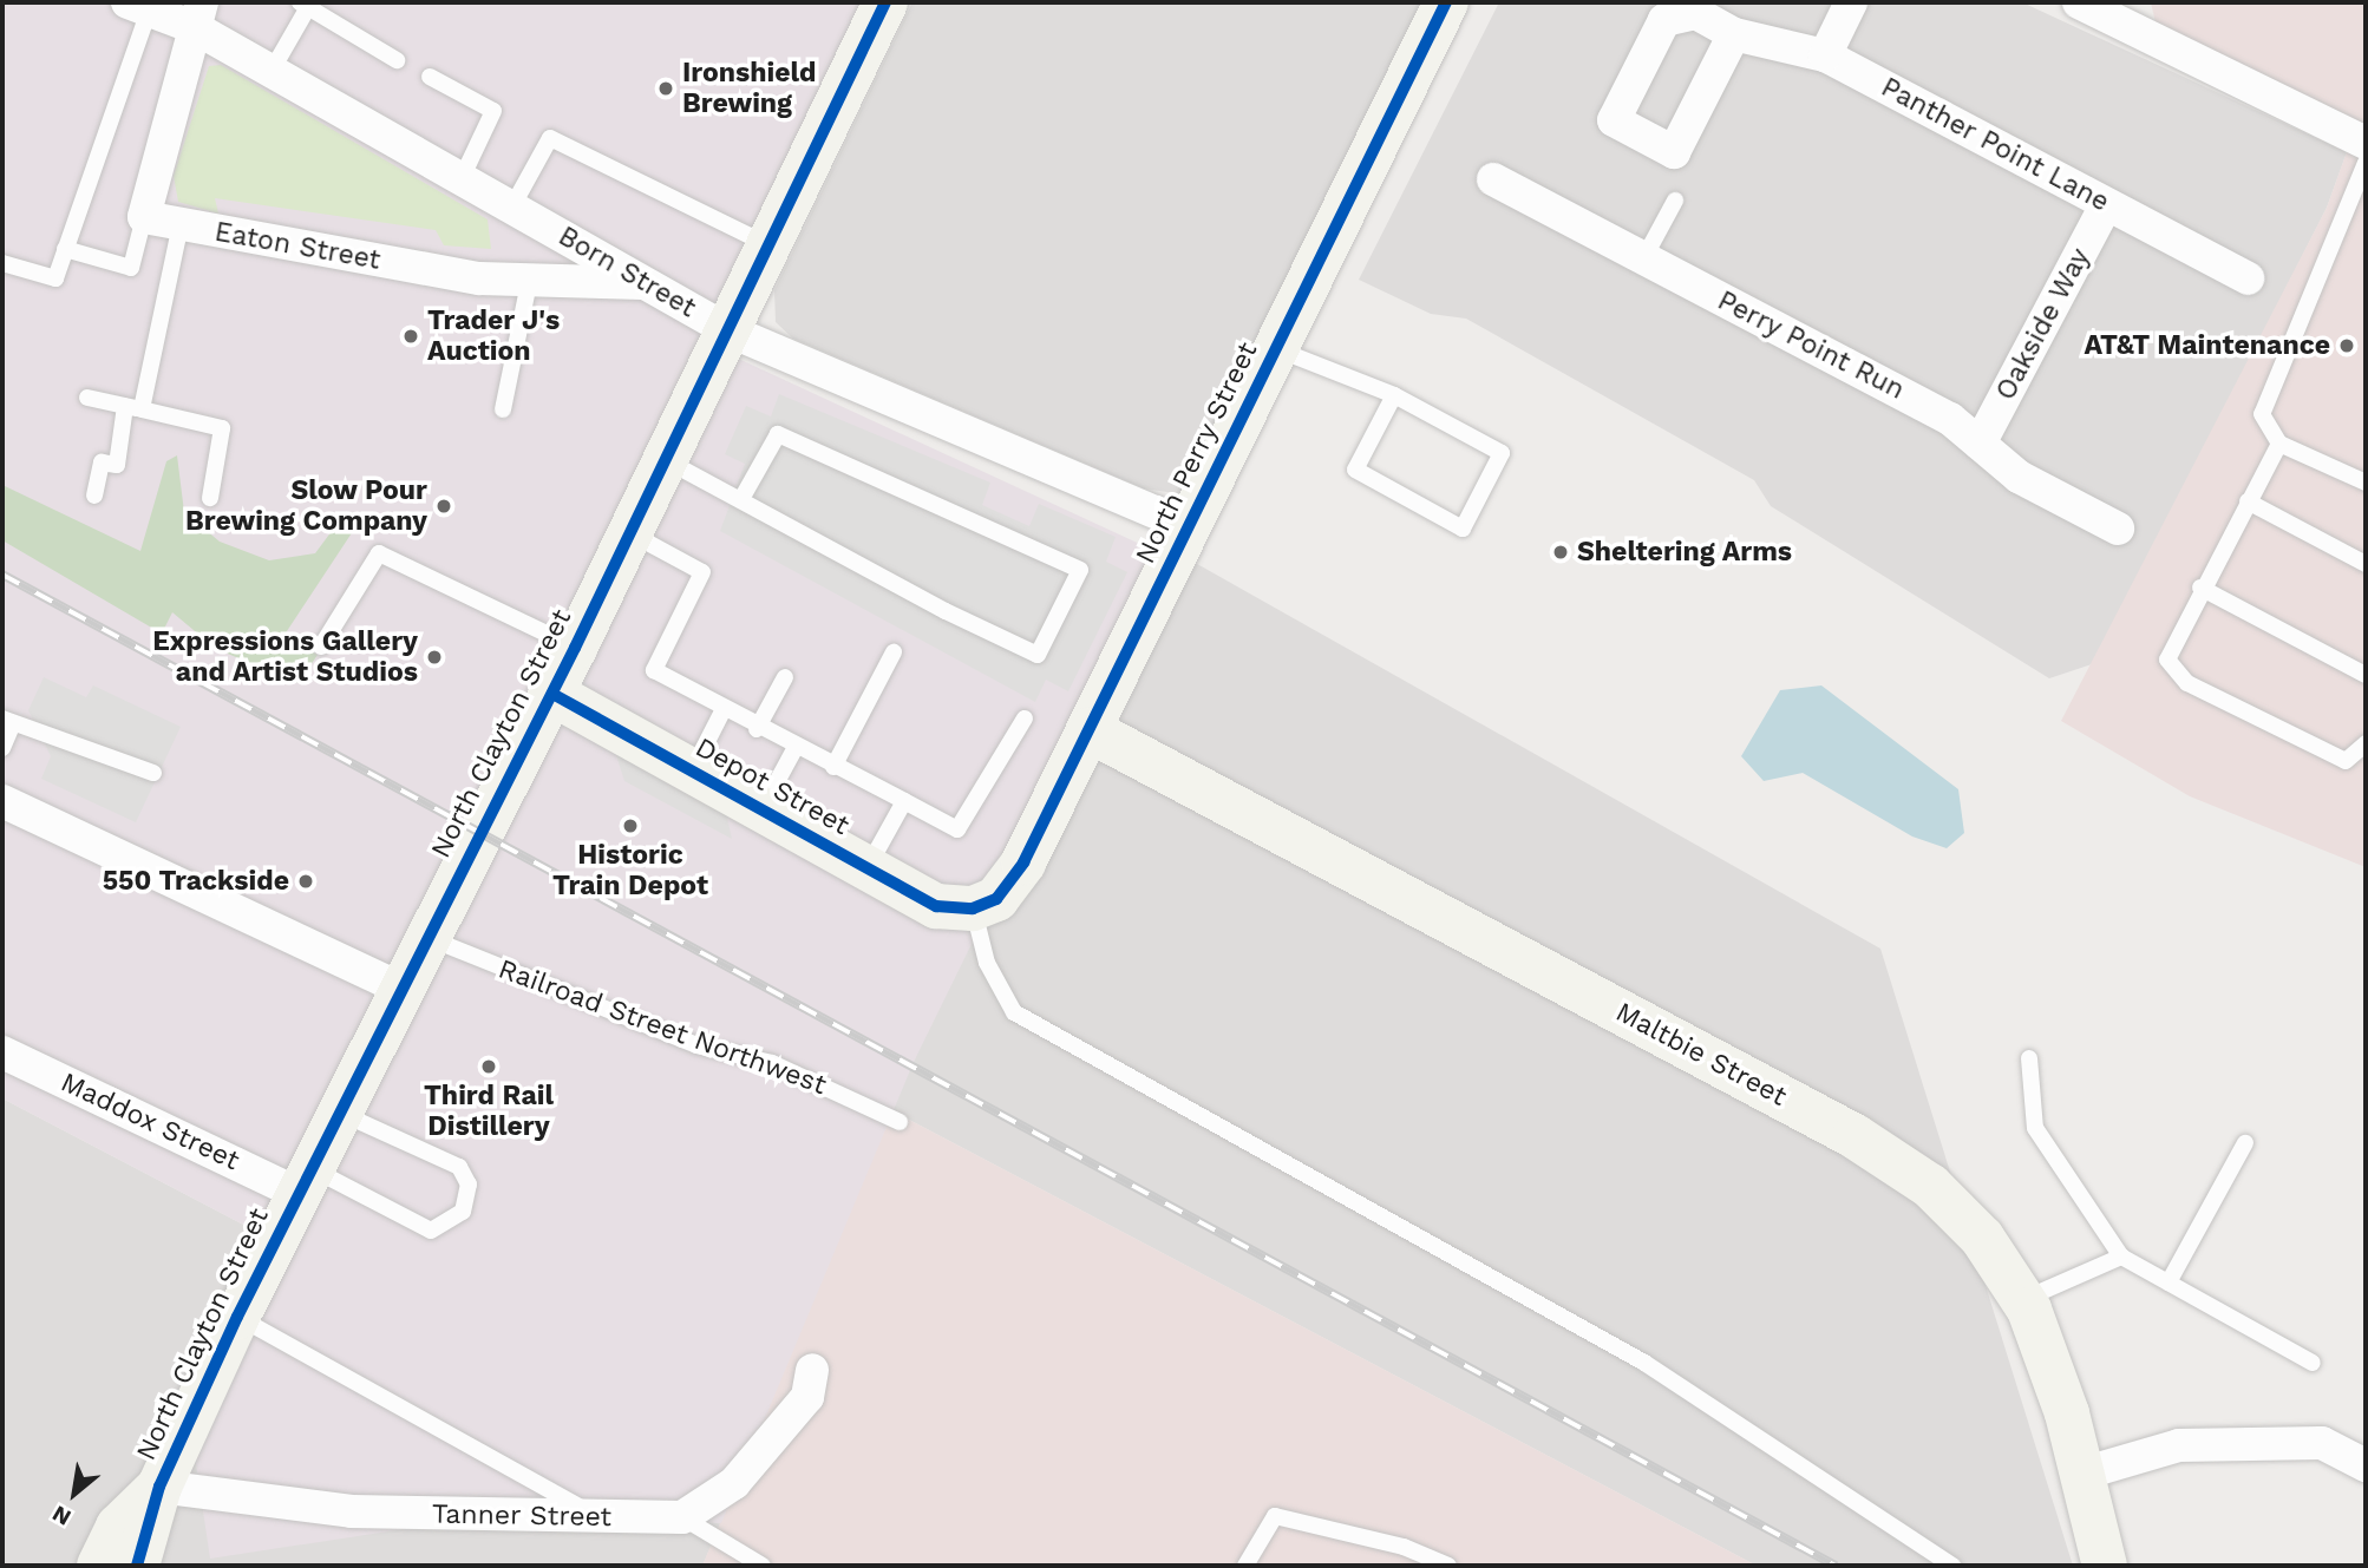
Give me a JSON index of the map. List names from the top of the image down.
{
  "streets": {
    "street": [
      "Panther Point Lane",
      "Eaton Street",
      "Born Street",
      "Oakside Way",
      "Perry Point Run",
      "North Perry Street",
      "North Clayton Street",
      "Depot Street",
      "Maltbie Street",
      "Maddox Street",
      "Tanner Street"
    ],
    "lane": ["Railroad Street Northwest"]
  },
  "crossings": [
    ["Panther Point Lane", "Oakside Way"],
    ["Eaton Street", "Born Street"],
    ["Born Street", "North Perry Street"],
    ["Born Street", "North Clayton Street"],
    ["Oakside Way", "Perry Point Run"],
    ["North Perry Street", "Depot Street"],
    ["North Perry Street", "Maltbie Street"],
    ["North Clayton Street", "Depot Street"],
    ["North Clayton Street", "Railroad Street Northwest"],
    ["North Clayton Street", "Maddox Street"],
    ["North Clayton Street", "Tanner Street"]
  ],
  "places": [
    "Ironshield Brewing",
    "Trader J's Auction",
    "AT&T Maintenance",
    "Slow Pour Brewing Company",
    "Sheltering Arms",
    "Expressions Gallery and Artist Studios",
    "Historic Train Depot",
    "550 Trackside",
    "Third Rail Distillery"
  ],
  "north": "bottom left"
}
